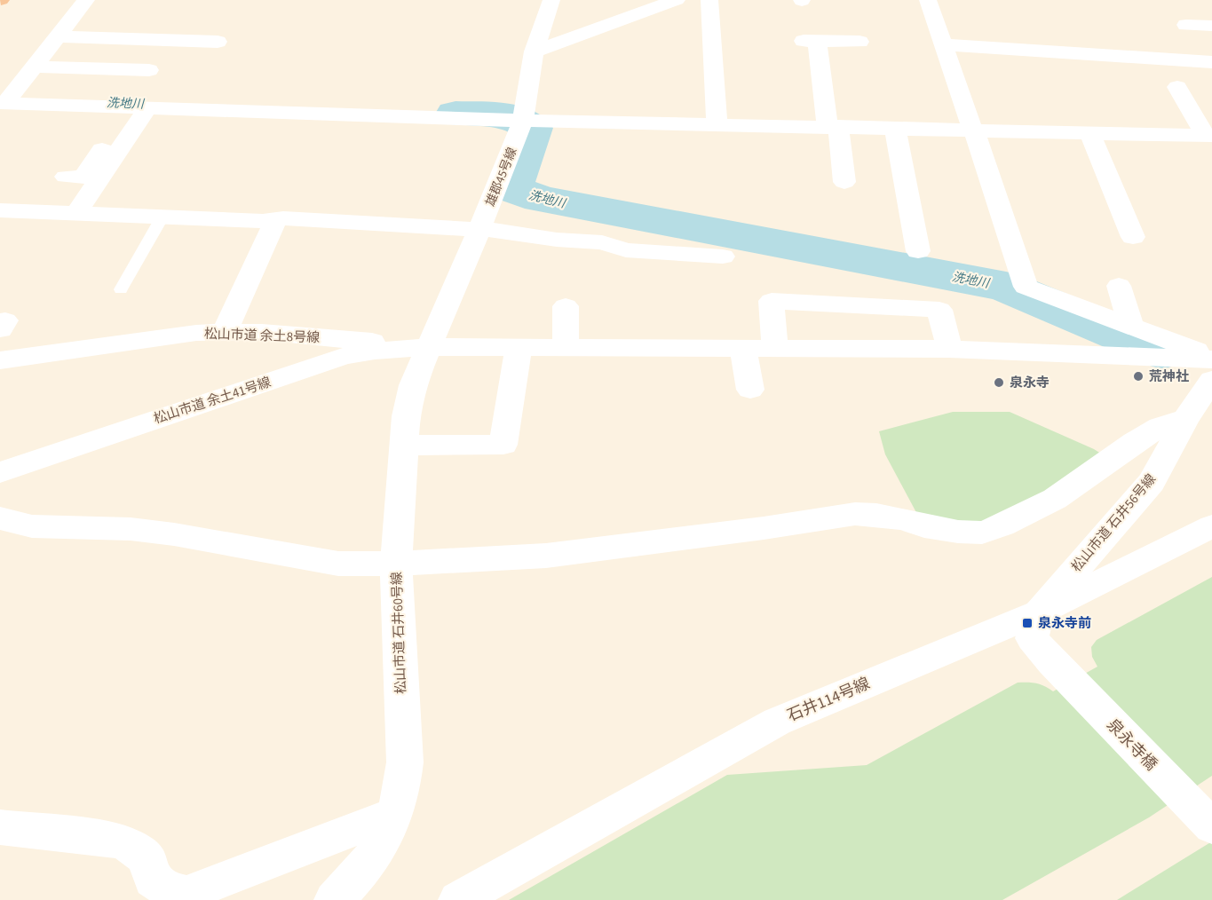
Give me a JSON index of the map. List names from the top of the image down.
{
  "streets": {
    "street": [
      "雄郡45号線",
      "松山市道 余土8号線",
      "松山市道 余土41号線",
      "松山市道 石井56号線",
      "松山市道 石井60号線",
      "石井114号線",
      "泉永寺橋"
    ]
  },
  "crossings": [
    ["雄郡45号線", "松山市道 余土8号線"],
    ["雄郡45号線", "松山市道 余土41号線"],
    ["雄郡45号線", "松山市道 石井60号線"],
    ["松山市道 余土8号線", "松山市道 余土41号線"],
    ["松山市道 余土8号線", "松山市道 石井60号線"],
    ["松山市道 余土41号線", "松山市道 石井60号線"],
    ["松山市道 石井56号線", "石井114号線"],
    ["松山市道 石井56号線", "泉永寺橋"]
  ],
  "water": ["洗地川"],
  "places": {
    "other": ["荒神社", "泉永寺"],
    "transit": ["泉永寺前"]
  }
}
